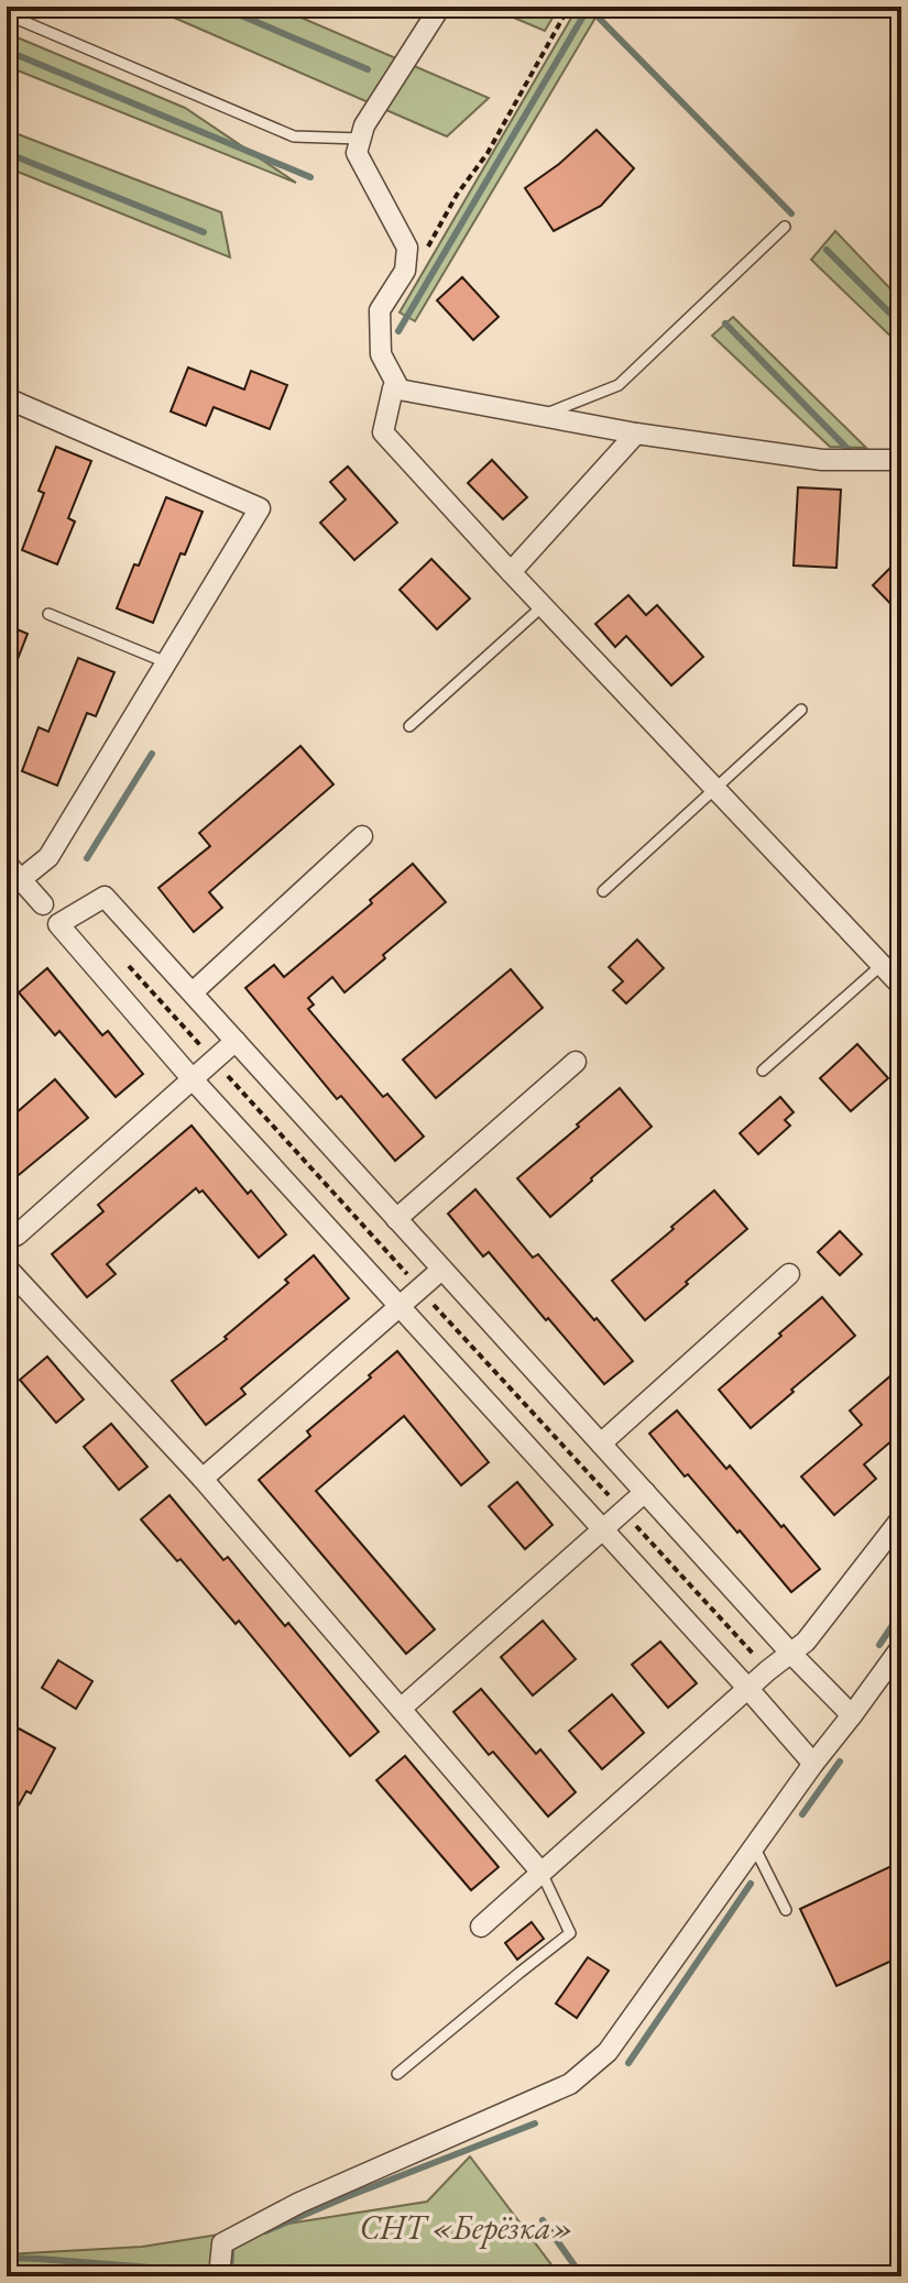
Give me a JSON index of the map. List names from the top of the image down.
{
  "parks": ["СНТ «Берёзка»"]
}
